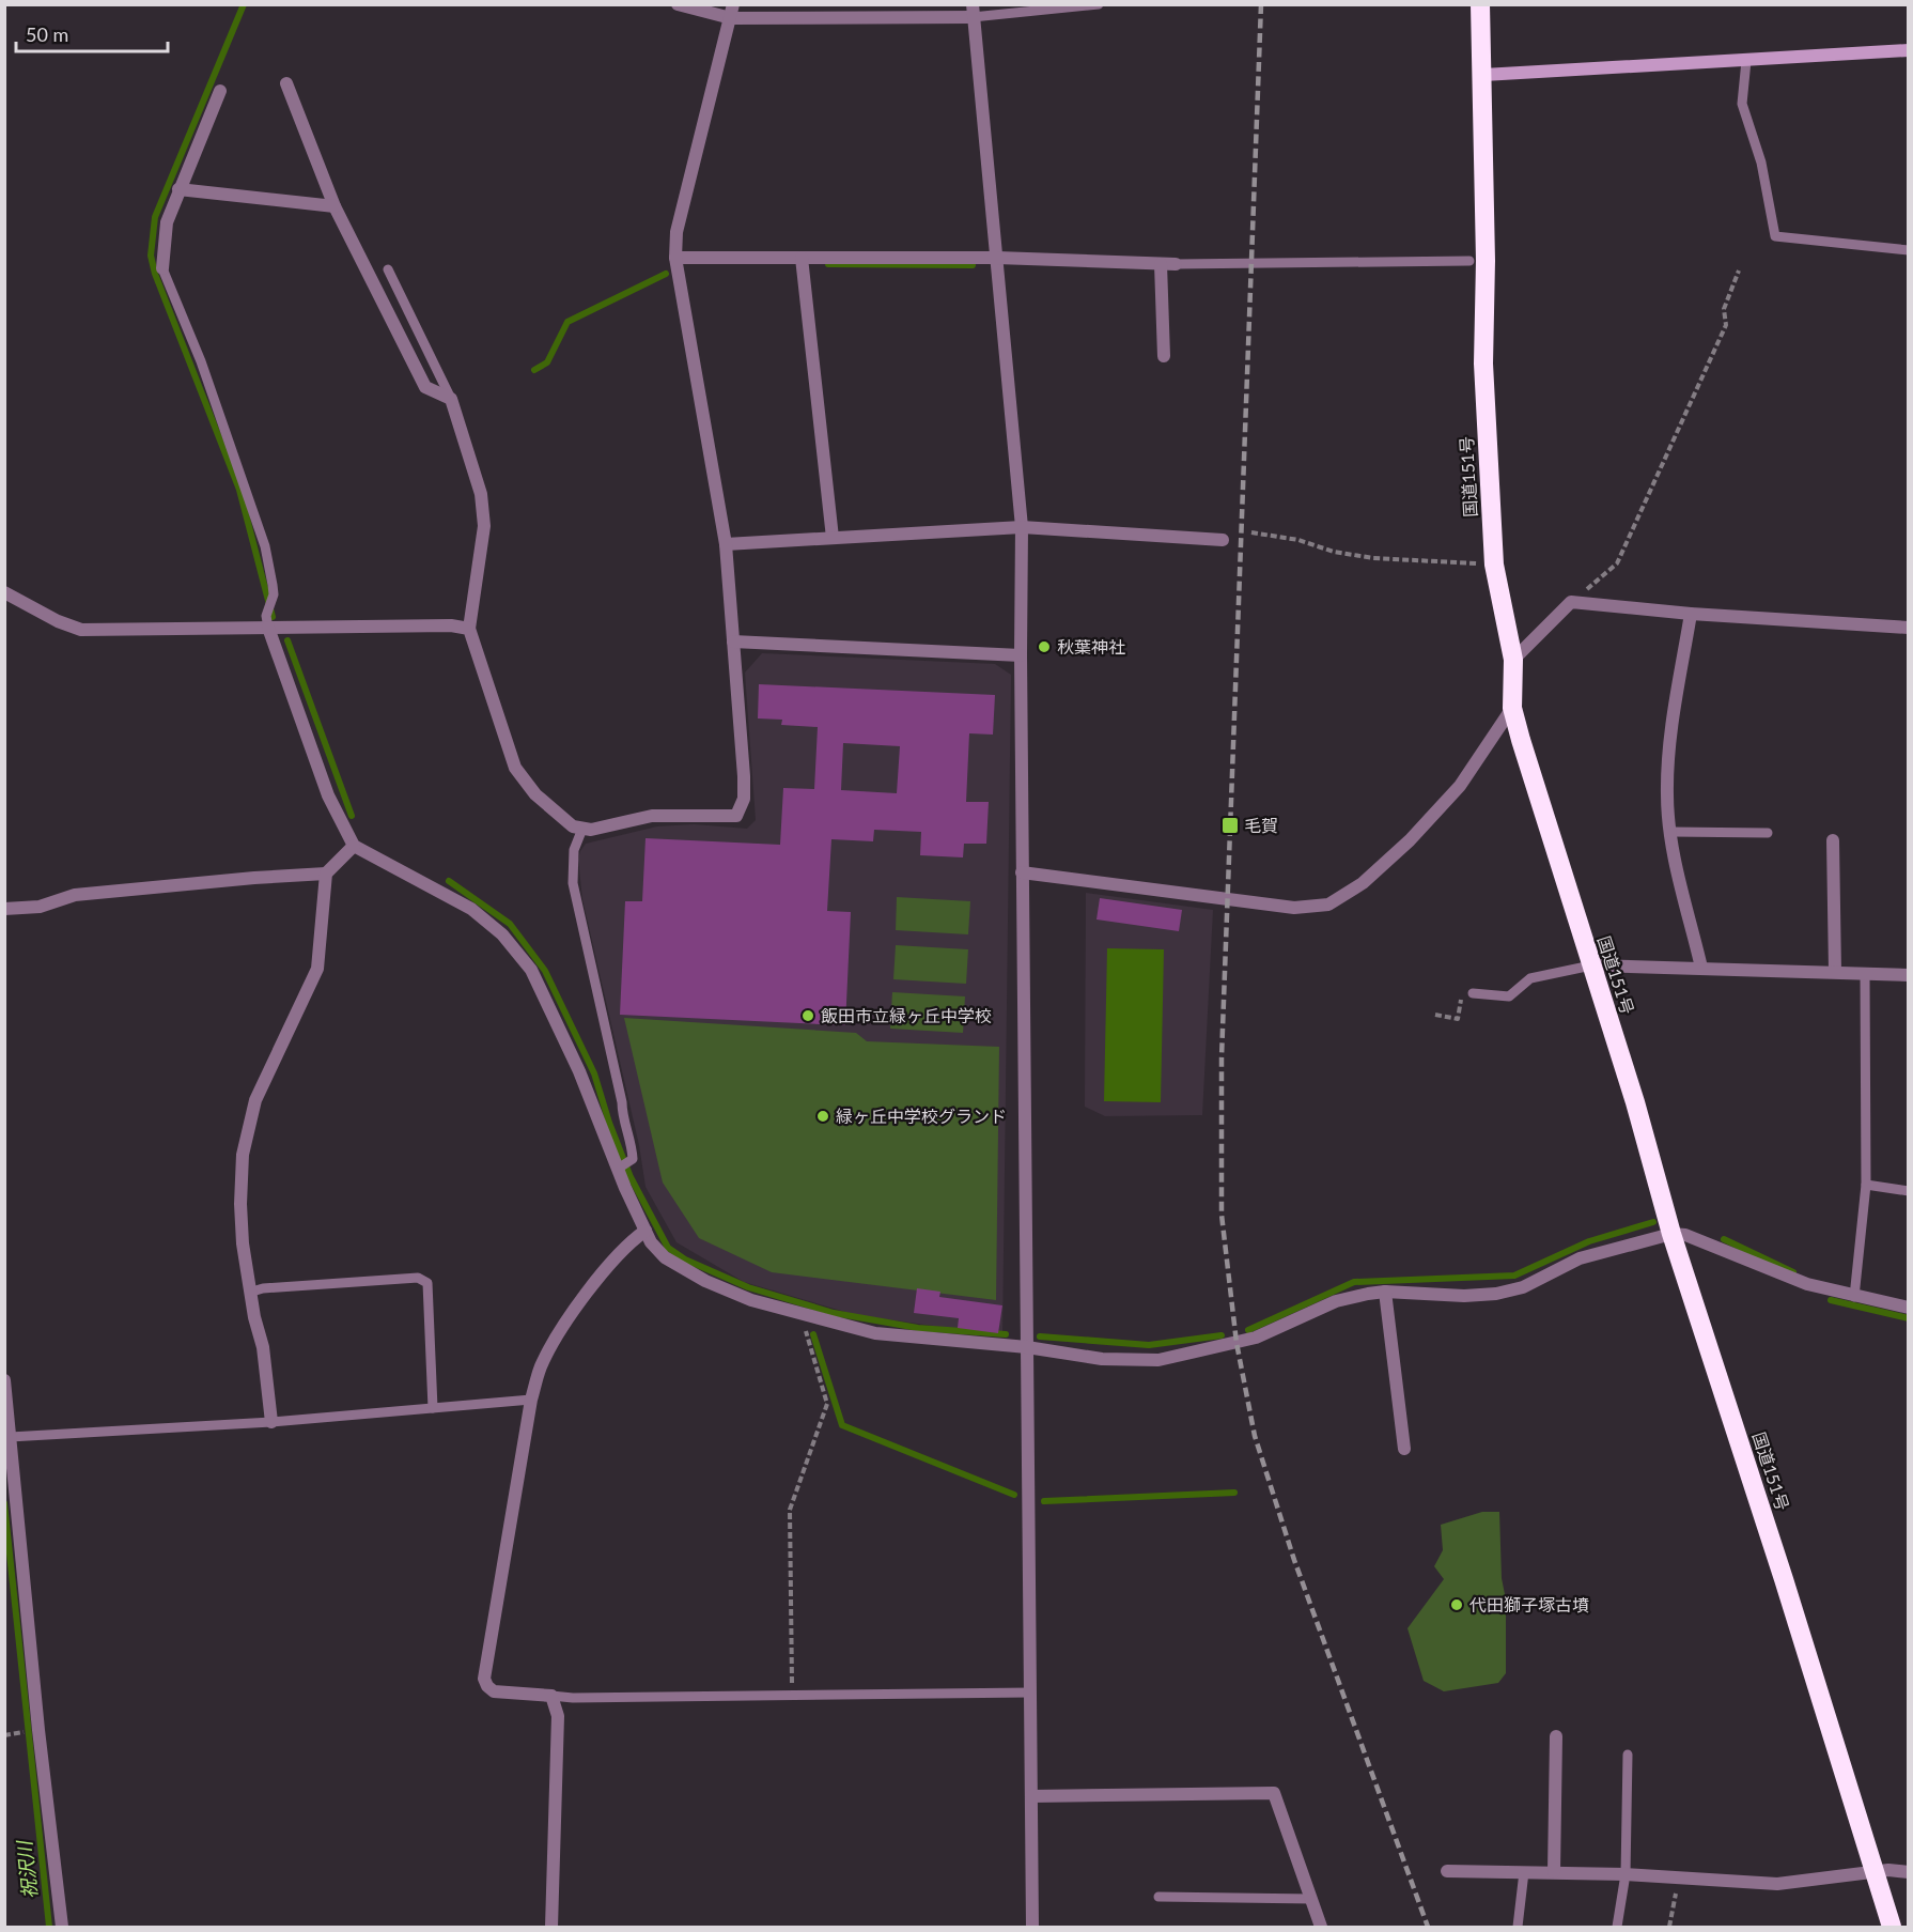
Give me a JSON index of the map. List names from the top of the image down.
{
  "streets": {
    "highway": ["国道151号"]
  },
  "water": ["祝沢川"],
  "places": {
    "other": [
      "秋葉神社",
      "飯田市立緑ヶ丘中学校",
      "緑ヶ丘中学校グランド",
      "代田獅子塚古墳"
    ],
    "transit": ["毛賀"]
  },
  "scale_bar": "50 m"
}
